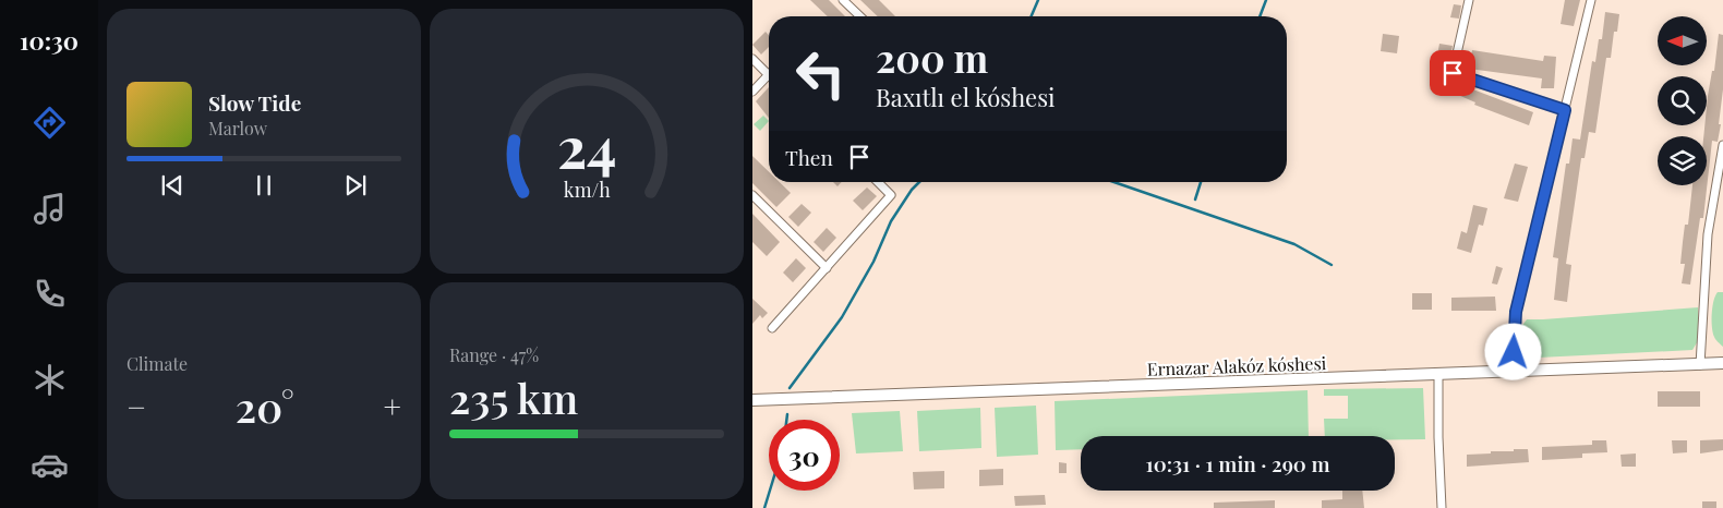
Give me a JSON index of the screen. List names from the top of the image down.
{
  "streets": {
    "main road": ["Ernazar Alakóz kóshesi"]
  },
  "north": "left",
  "page": {
    "tabs": "10:30",
    "turn": ["200 m", "Baxıtlı el kóshesi"],
    "song": ["Slow Tide", "Marlow"],
    "then": "Then",
    "tile": [
      "Climate",
      ["Range · 47%", "235 km"]
    ],
    "heat": ["−", "20°", "+"],
    "limit": "30",
    "trip": "10:31 · 1 min · 290 m",
    "gauge": ["24", "km/h"]
  }
}
